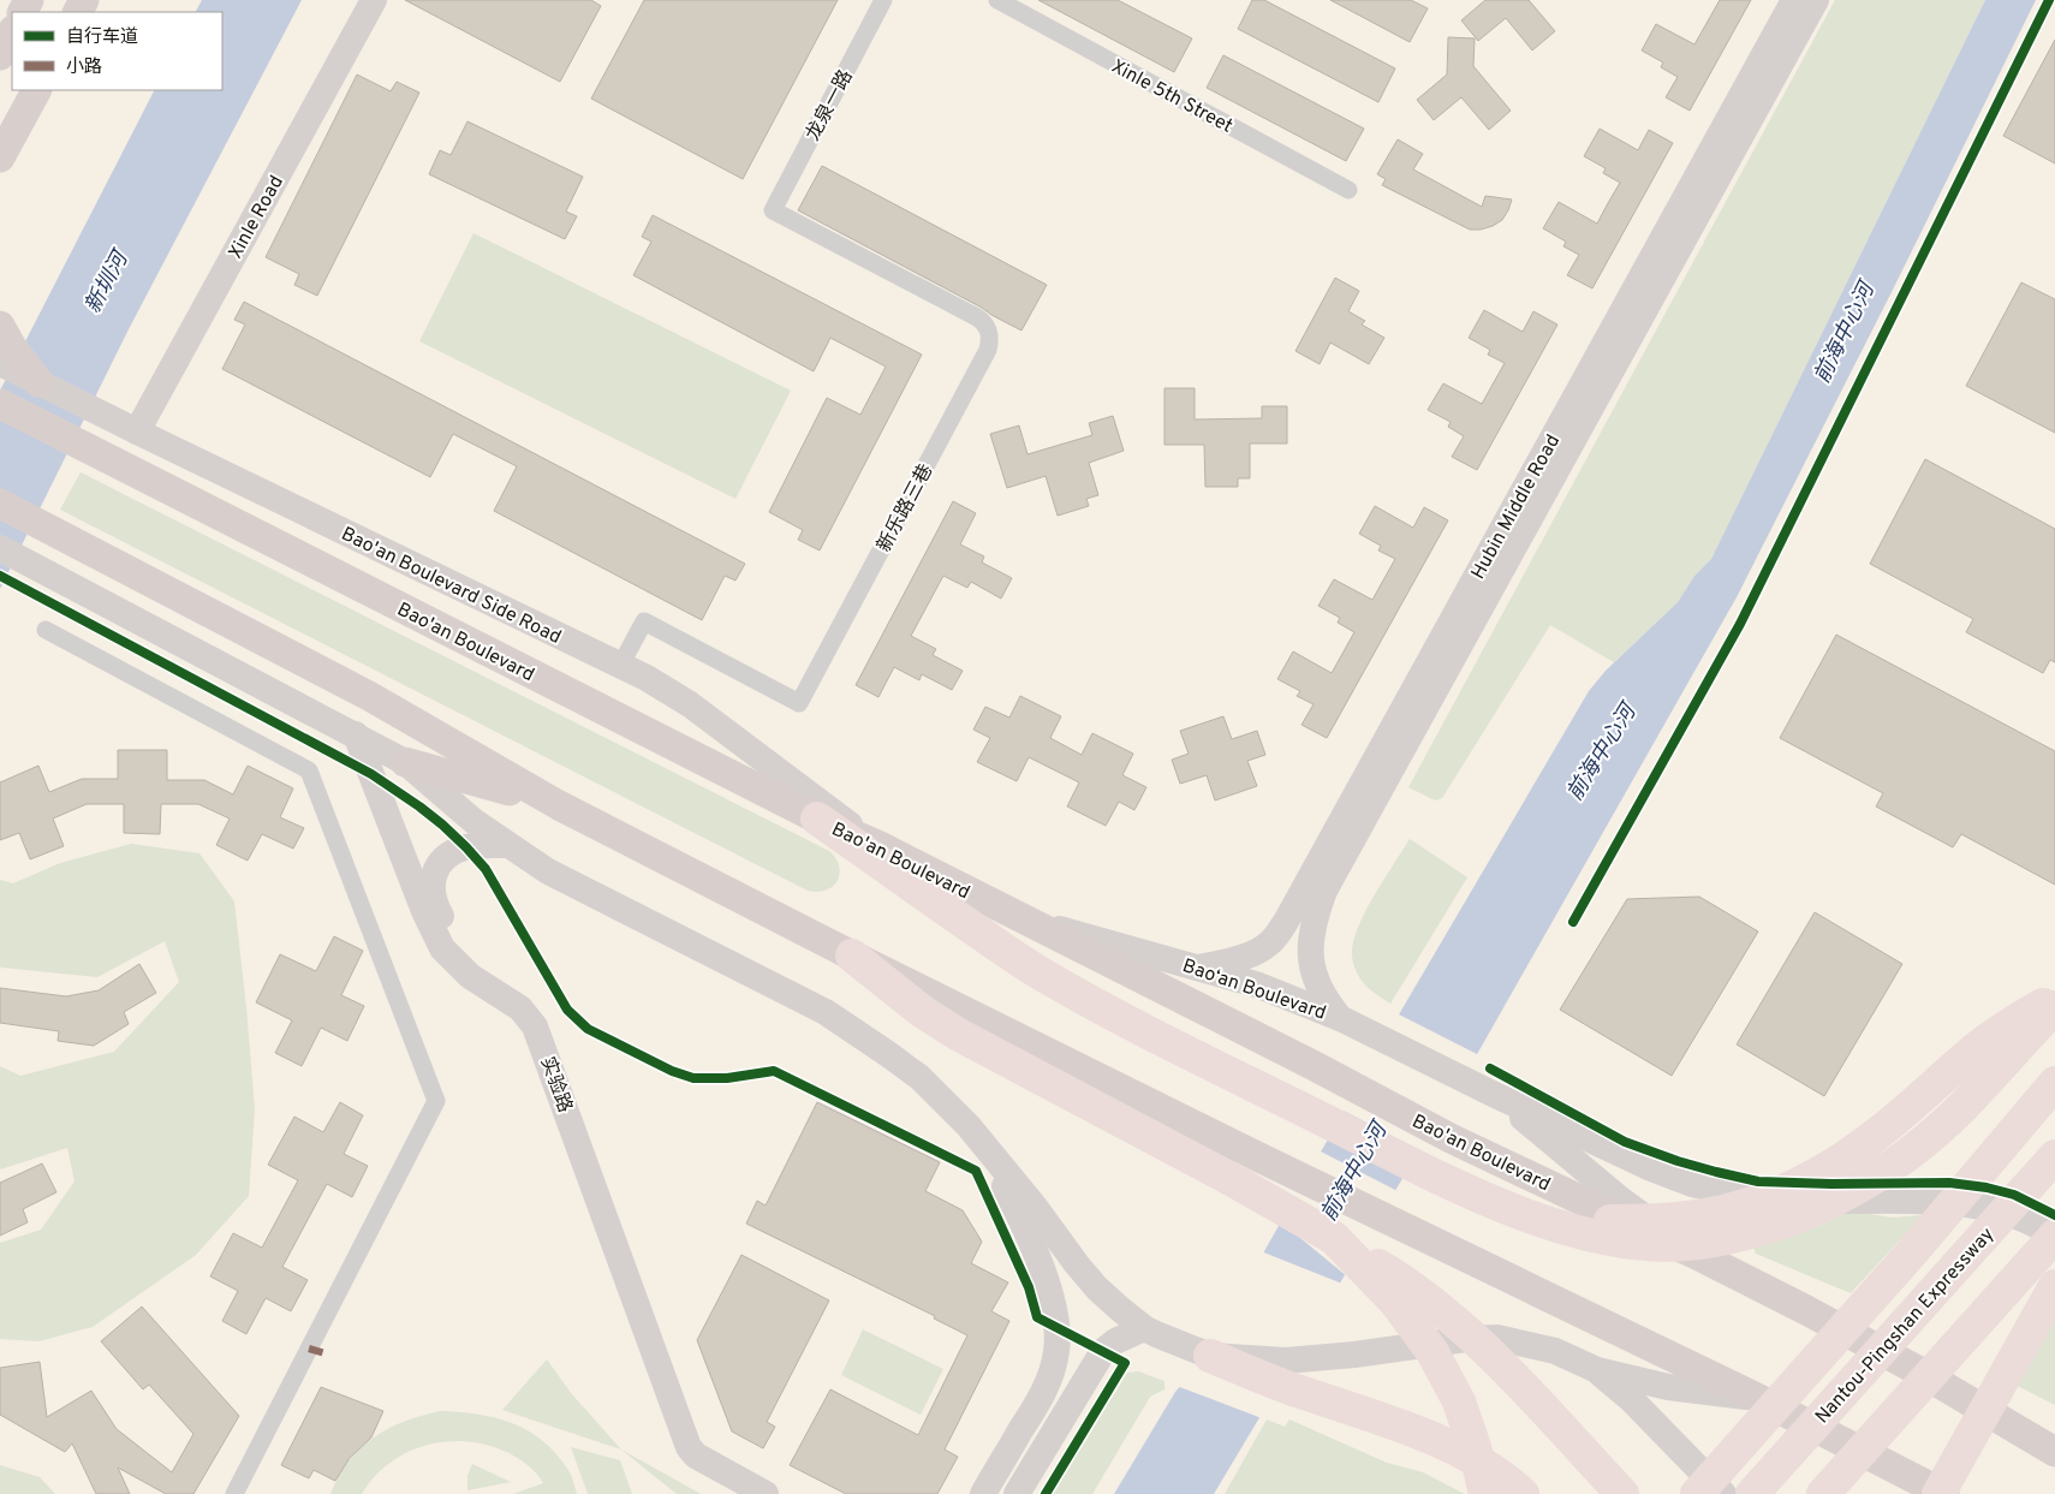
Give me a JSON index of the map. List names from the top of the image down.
{
  "streets": {
    "highway": ["Nantou-Pingshan Expressway"],
    "main road": [
      "Xinle Road",
      "Hubin Middle Road",
      "Bao'an Boulevard Side Road",
      "Bao'an Boulevard",
      "Bao‘an Boulevard",
      "实验路"
    ],
    "street": ["Xinle 5th Street", "龙泉一路", "新乐路三巷"]
  },
  "crossings": [
    ["龙泉一路", "新乐路三巷"],
    ["Xinle Road", "Bao'an Boulevard Side Road"],
    ["Hubin Middle Road", "Bao‘an Boulevard"],
    ["新乐路三巷", "Bao'an Boulevard Side Road"],
    ["Bao'an Boulevard Side Road", "Bao'an Boulevard"],
    ["Bao'an Boulevard", "Bao‘an Boulevard"]
  ],
  "water": ["新圳河", "前海中心河"],
  "legend": ["自行车道", "小路"]
}
